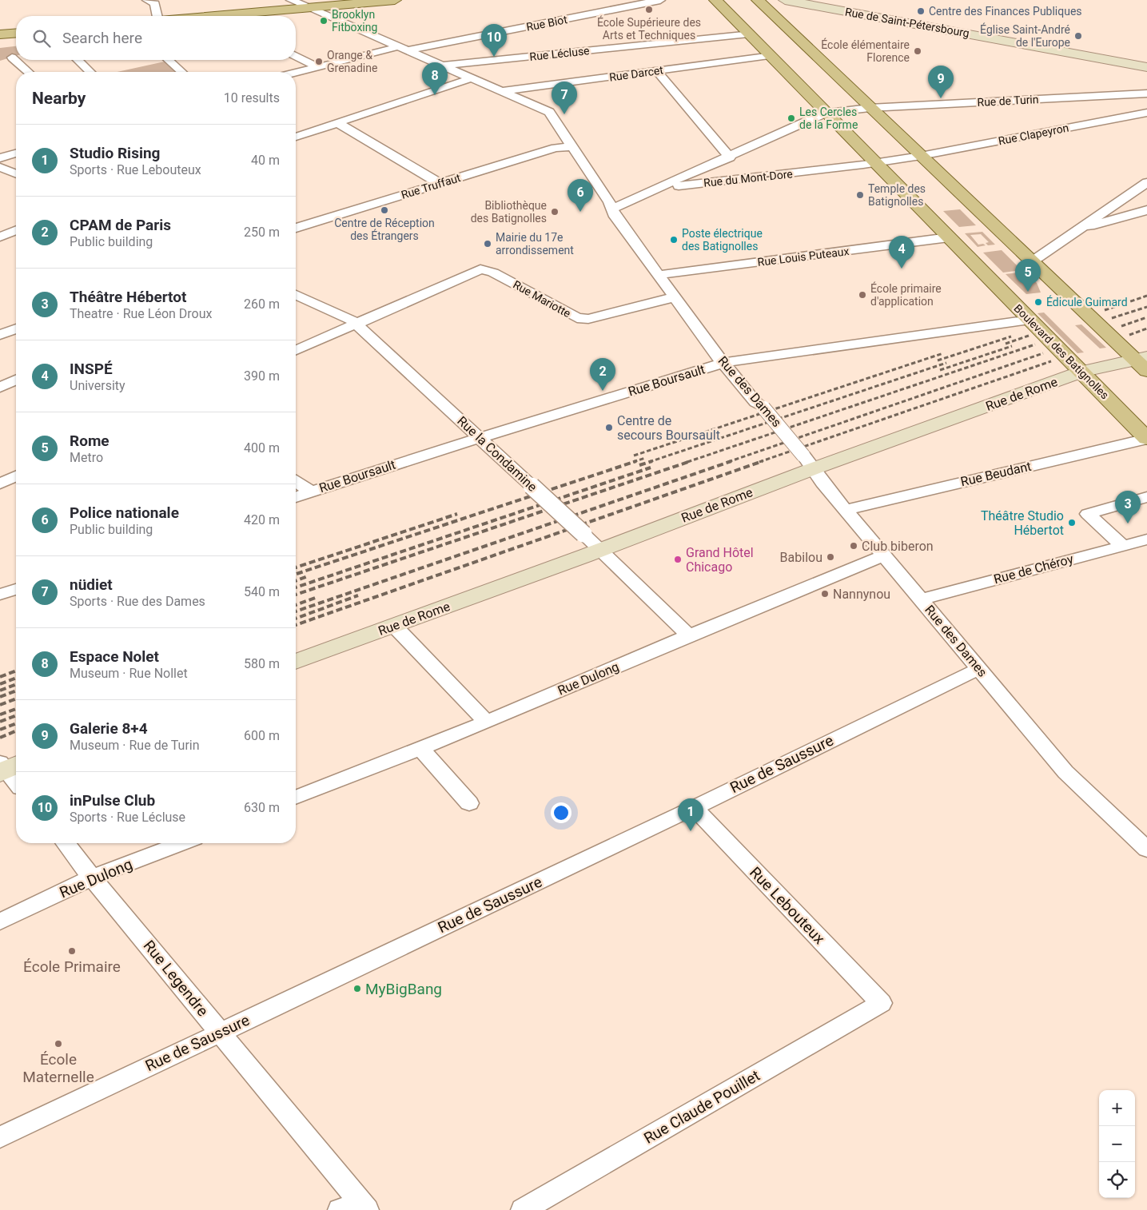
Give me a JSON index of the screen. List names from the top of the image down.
{
  "streets": {
    "main road": ["Rue de Saint-Pétersbourg", "Boulevard des Batignolles", "Rue de Rome"],
    "street": [
      "Rue Biot",
      "Rue Lécluse",
      "Rue Darcet",
      "Rue de Turin",
      "Rue Clapeyron",
      "Rue du Mont-Dore",
      "Rue Truffaut",
      "Rue Louis Puteaux",
      "Rue Mariotte",
      "Rue Boursault",
      "Rue des Dames",
      "Rue la Condamine",
      "Rue Beudant",
      "Rue de Chéroy",
      "Rue Dulong",
      "Rue de Saussure",
      "Rue Lebouteux",
      "Rue Legendre",
      "Rue Claude Pouillet"
    ]
  },
  "crossings": [
    ["Rue Biot", "Rue des Dames"],
    ["Rue Lécluse", "Boulevard des Batignolles"],
    ["Rue Lécluse", "Rue des Dames"],
    ["Rue Darcet", "Boulevard des Batignolles"],
    ["Rue Darcet", "Rue des Dames"],
    ["Rue du Mont-Dore", "Boulevard des Batignolles"],
    ["Rue du Mont-Dore", "Rue des Dames"],
    ["Rue Truffaut", "Rue des Dames"],
    ["Rue Louis Puteaux", "Boulevard des Batignolles"],
    ["Rue Louis Puteaux", "Rue des Dames"],
    ["Rue Mariotte", "Rue des Dames"],
    ["Rue Mariotte", "Rue la Condamine"],
    ["Boulevard des Batignolles", "Rue Boursault"],
    ["Boulevard des Batignolles", "Rue de Rome"],
    ["Boulevard des Batignolles", "Rue Beudant"],
    ["Rue Boursault", "Rue des Dames"],
    ["Rue Boursault", "Rue la Condamine"],
    ["Rue des Dames", "Rue de Rome"],
    ["Rue des Dames", "Rue Beudant"],
    ["Rue des Dames", "Rue de Chéroy"],
    ["Rue des Dames", "Rue Dulong"],
    ["Rue des Dames", "Rue de Saussure"],
    ["Rue de Rome", "Rue la Condamine"],
    ["Rue la Condamine", "Rue Dulong"],
    ["Rue Dulong", "Rue Legendre"],
    ["Rue de Saussure", "Rue Lebouteux"],
    ["Rue de Saussure", "Rue Legendre"],
    ["Rue Lebouteux", "Rue Claude Pouillet"]
  ],
  "places": [
    "École Supérieure des Arts et Techniques",
    "Centre des Finances Publiques",
    "Brooklyn Fitboxing",
    "Église Saint-André de l'Europe",
    "École élémentaire Florence",
    "Orange & Grenadine",
    "Les Cercles de la Forme",
    "Temple des Batignolles",
    "Centre de Réception des Étrangers",
    "Bibliothèque des Batignolles",
    "Poste électrique des Batignolles",
    "Mairie du 17e arrondissement",
    "École primaire d'application",
    "Édicule Guimard",
    "Centre de secours Boursault",
    "Théâtre Studio Hébertot",
    "Club biberon",
    "Babilou",
    "Grand Hôtel Chicago",
    "Nannynou",
    "École Primaire",
    "MyBigBang",
    "École Maternelle"
  ],
  "page": {
    "search": "Search here",
    "pins": [
      "10",
      "8",
      "9",
      "7",
      "6",
      "4",
      "5",
      "2",
      "3",
      "1"
    ],
    "heading": ["Nearby", "10 results"],
    "list": [
      {
        "mark": "1",
        "name": "Studio Rising",
        "note": "Sports · Rue Lebouteux",
        "value": "40 m"
      },
      {
        "mark": "2",
        "name": "CPAM de Paris",
        "note": "Public building",
        "value": "250 m"
      },
      {
        "mark": "3",
        "name": "Théâtre Hébertot",
        "note": "Theatre · Rue Léon Droux",
        "value": "260 m"
      },
      {
        "mark": "4",
        "name": "INSPÉ",
        "note": "University",
        "value": "390 m"
      },
      {
        "mark": "5",
        "name": "Rome",
        "note": "Metro",
        "value": "400 m"
      },
      {
        "mark": "6",
        "name": "Police nationale",
        "note": "Public building",
        "value": "420 m"
      },
      {
        "mark": "7",
        "name": "nüdiet",
        "note": "Sports · Rue des Dames",
        "value": "540 m"
      },
      {
        "mark": "8",
        "name": "Espace Nolet",
        "note": "Museum · Rue Nollet",
        "value": "580 m"
      },
      {
        "mark": "9",
        "name": "Galerie 8+4",
        "note": "Museum · Rue de Turin",
        "value": "600 m"
      },
      {
        "mark": "10",
        "name": "inPulse Club",
        "note": "Sports · Rue Lécluse",
        "value": "630 m"
      }
    ],
    "map_buttons": ["+", "−"]
  }
}
